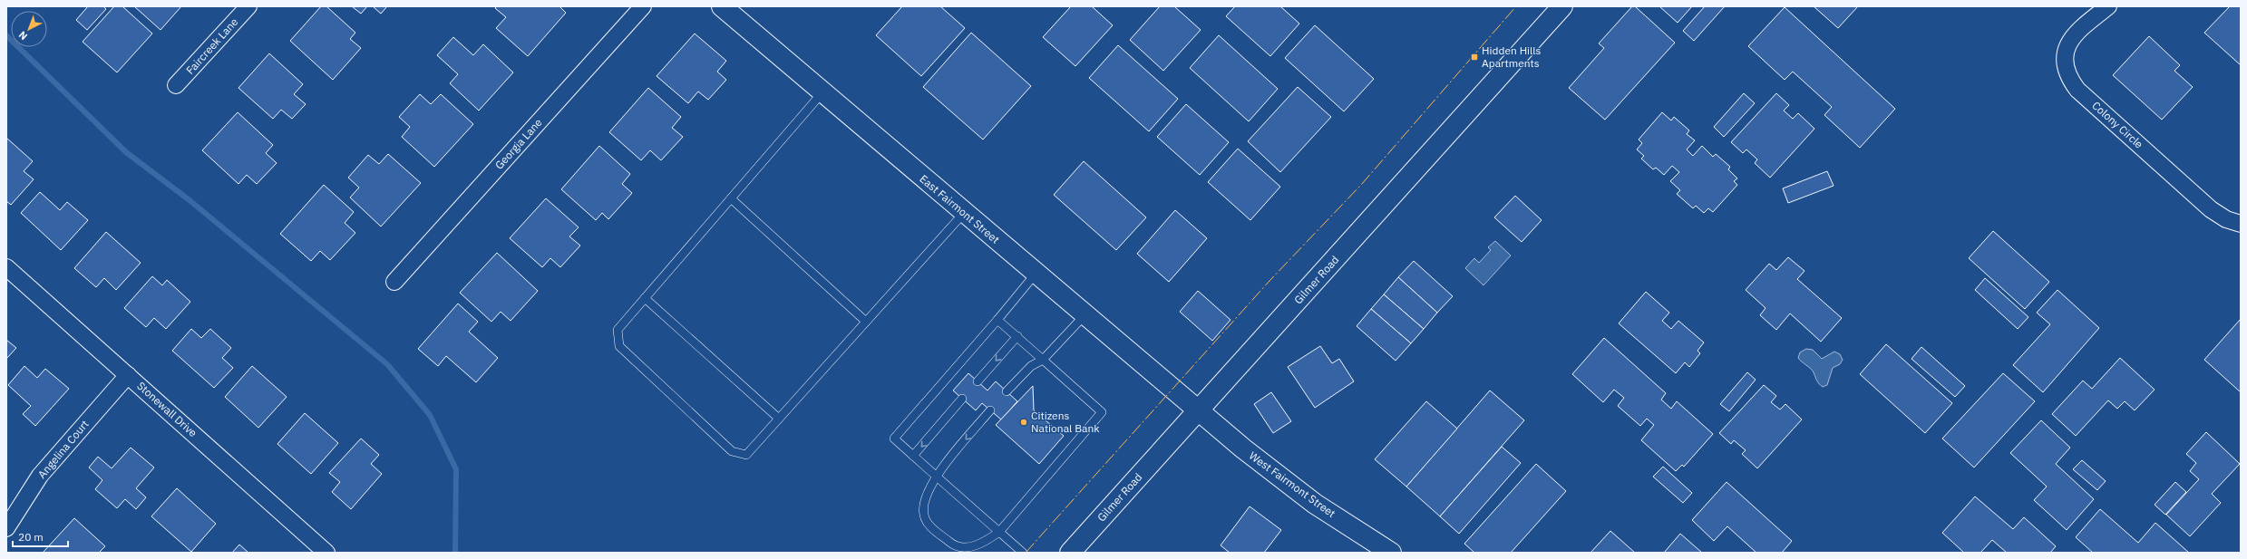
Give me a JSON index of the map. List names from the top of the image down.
{
  "streets": {
    "street": [
      "Faircreek Lane",
      "Colony Circle",
      "Georgia Lane",
      "East Fairmont Street",
      "Gilmer Road",
      "Stonewall Drive",
      "Angelina Court",
      "West Fairmont Street"
    ]
  },
  "crossings": [
    ["East Fairmont Street", "Gilmer Road"],
    ["East Fairmont Street", "West Fairmont Street"],
    ["Gilmer Road", "West Fairmont Street"],
    ["Stonewall Drive", "Angelina Court"]
  ],
  "places": {
    "transit": ["Hidden Hills Apartments"],
    "other": ["Citizens National Bank"]
  },
  "scale_bar": "20 m",
  "north": "bottom left"
}
